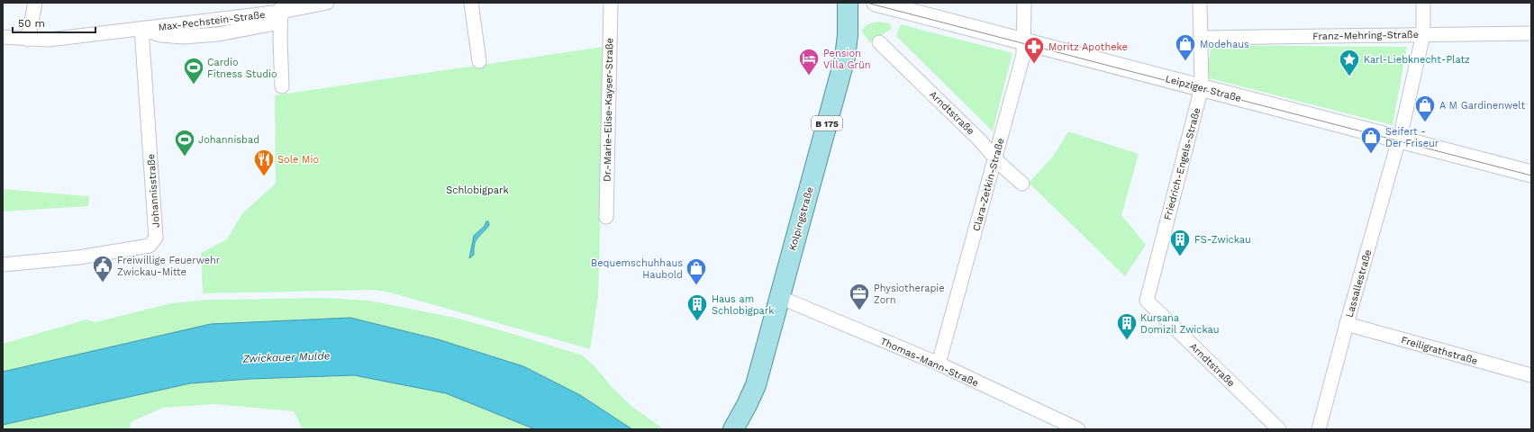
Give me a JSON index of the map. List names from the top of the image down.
{
  "streets": {
    "main road": ["B 175", "Kolpingstraße"],
    "street": [
      "Max-Pechstein-Straße",
      "Franz-Mehring-Straße",
      "Leipziger Straße",
      "Dr.-Marie-Elise-Kayser-Straße",
      "Arndtstraße",
      "Friedrich-Engels-Straße",
      "Clara-Zetkin-Straße",
      "Johannisstraße",
      "Lassallestraße",
      "Freiligrathstraße",
      "Thomas-Mann-Straße"
    ]
  },
  "crossings": [
    ["Max-Pechstein-Straße", "Johannisstraße"],
    ["Franz-Mehring-Straße", "Friedrich-Engels-Straße"],
    ["Franz-Mehring-Straße", "Lassallestraße"],
    ["Leipziger Straße", "Friedrich-Engels-Straße"],
    ["Leipziger Straße", "Clara-Zetkin-Straße"],
    ["Leipziger Straße", "Lassallestraße"],
    ["Arndtstraße", "Friedrich-Engels-Straße"],
    ["Arndtstraße", "Clara-Zetkin-Straße"],
    ["Clara-Zetkin-Straße", "Thomas-Mann-Straße"],
    ["Kolpingstraße", "Thomas-Mann-Straße"],
    ["Lassallestraße", "Freiligrathstraße"]
  ],
  "water": ["Zwickauer Mulde"],
  "parks": ["Schlobigpark"],
  "places": {
    "shop": [
      "Modehaus",
      "A M Gardinenwelt",
      "Seifert - Der Friseur",
      "Bequemschuhhaus Haubold"
    ],
    "pharmacy": ["Moritz Apotheke"],
    "hotel": ["Pension Villa Grün"],
    "place": ["Karl-Liebknecht-Platz"],
    "sports": ["Cardio Fitness Studio", "Johannisbad"],
    "restaurant": ["Sole Mio"],
    "building": ["FS-Zwickau", "Haus am Schlobigpark", "Kursana Domizil Zwickau"],
    "public building": ["Freiwillige Feuerwehr Zwickau-Mitte"],
    "office": ["Physiotherapie Zorn"]
  },
  "scale_bar": "50 m"
}
